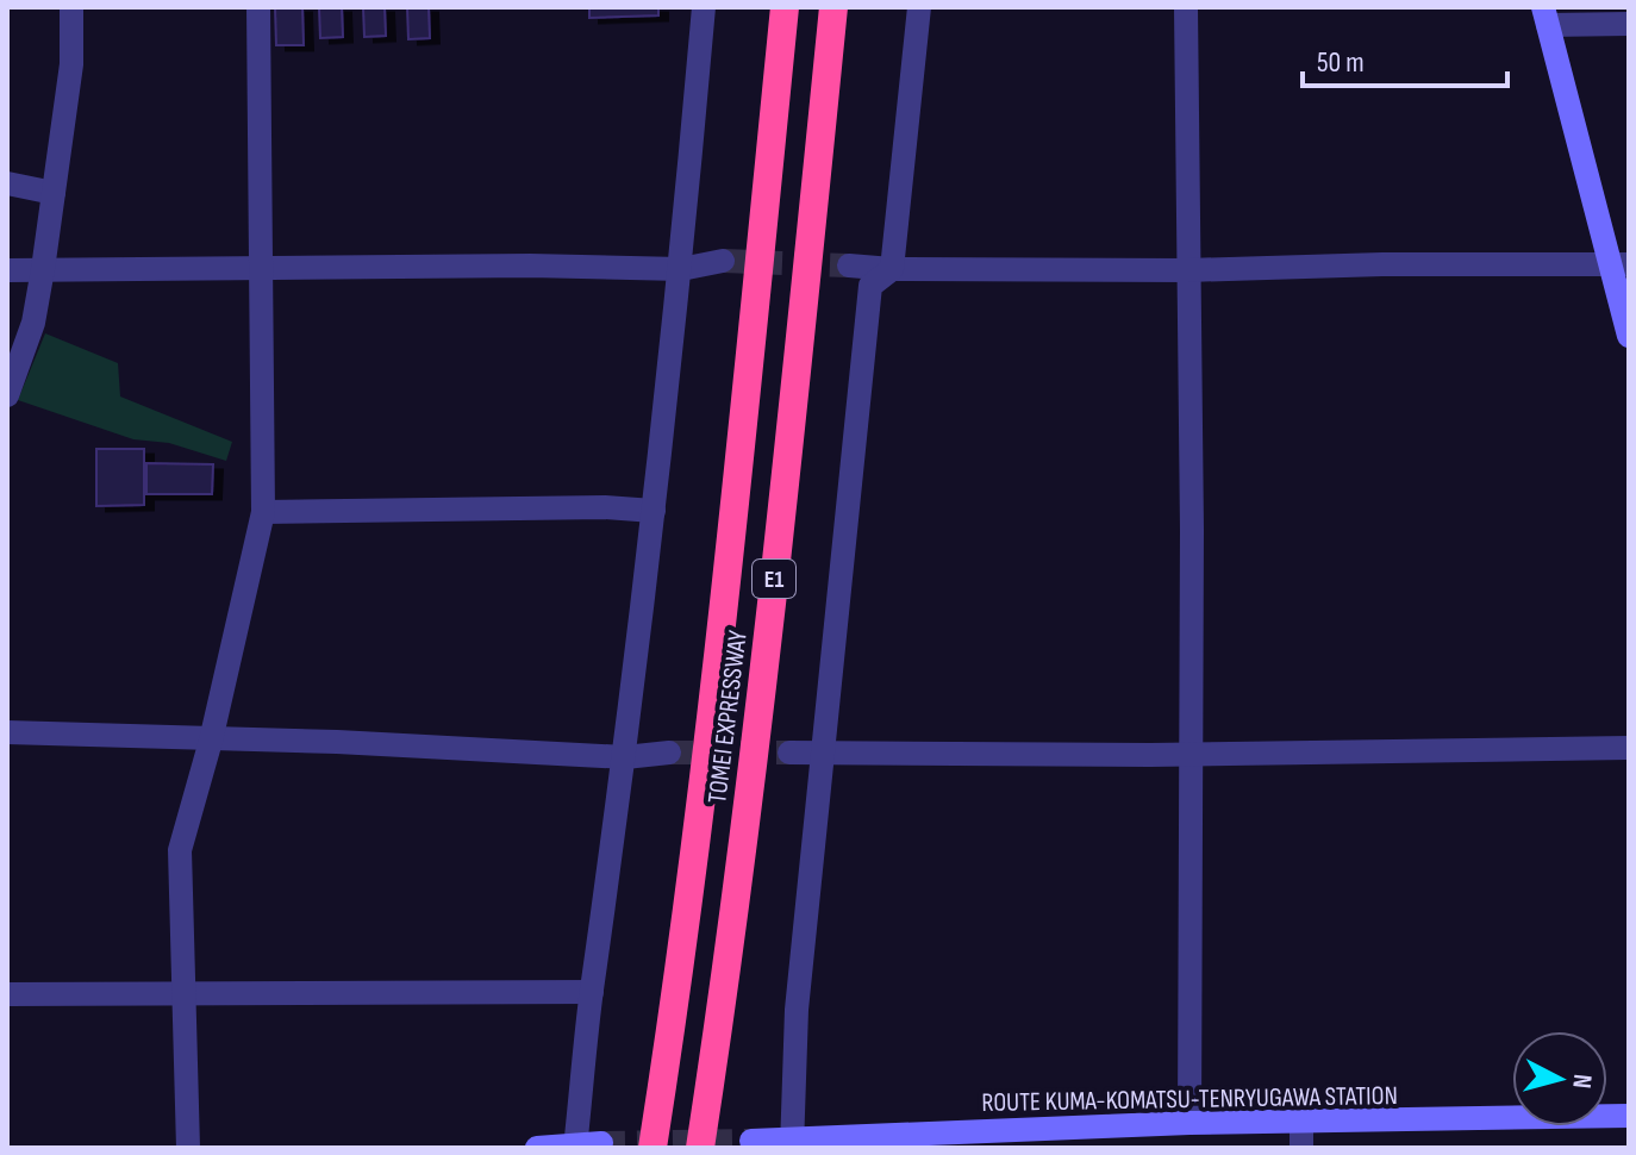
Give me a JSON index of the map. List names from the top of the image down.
{
  "streets": {
    "highway": ["E1", "TOMEI EXPRESSWAY"],
    "main road": ["ROUTE KUMA-KOMATSU-TENRYUGAWA STATION"]
  },
  "scale_bar": "50 m",
  "north": "right"
}
